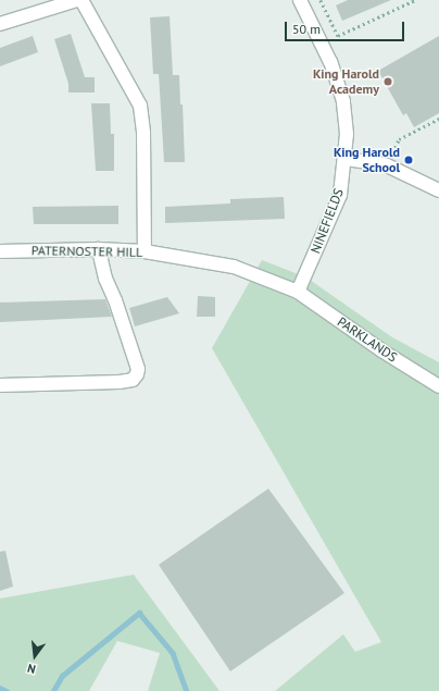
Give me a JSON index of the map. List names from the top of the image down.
{
  "streets": {
    "street": ["NINEFIELDS", "PATERNOSTER HILL", "PARKLANDS"]
  },
  "crossings": [
    ["NINEFIELDS", "PATERNOSTER HILL"],
    ["NINEFIELDS", "PARKLANDS"],
    ["PATERNOSTER HILL", "PARKLANDS"]
  ],
  "places": ["King Harold Academy", "King Harold School"],
  "scale_bar": "50 m",
  "north": "bottom"
}
